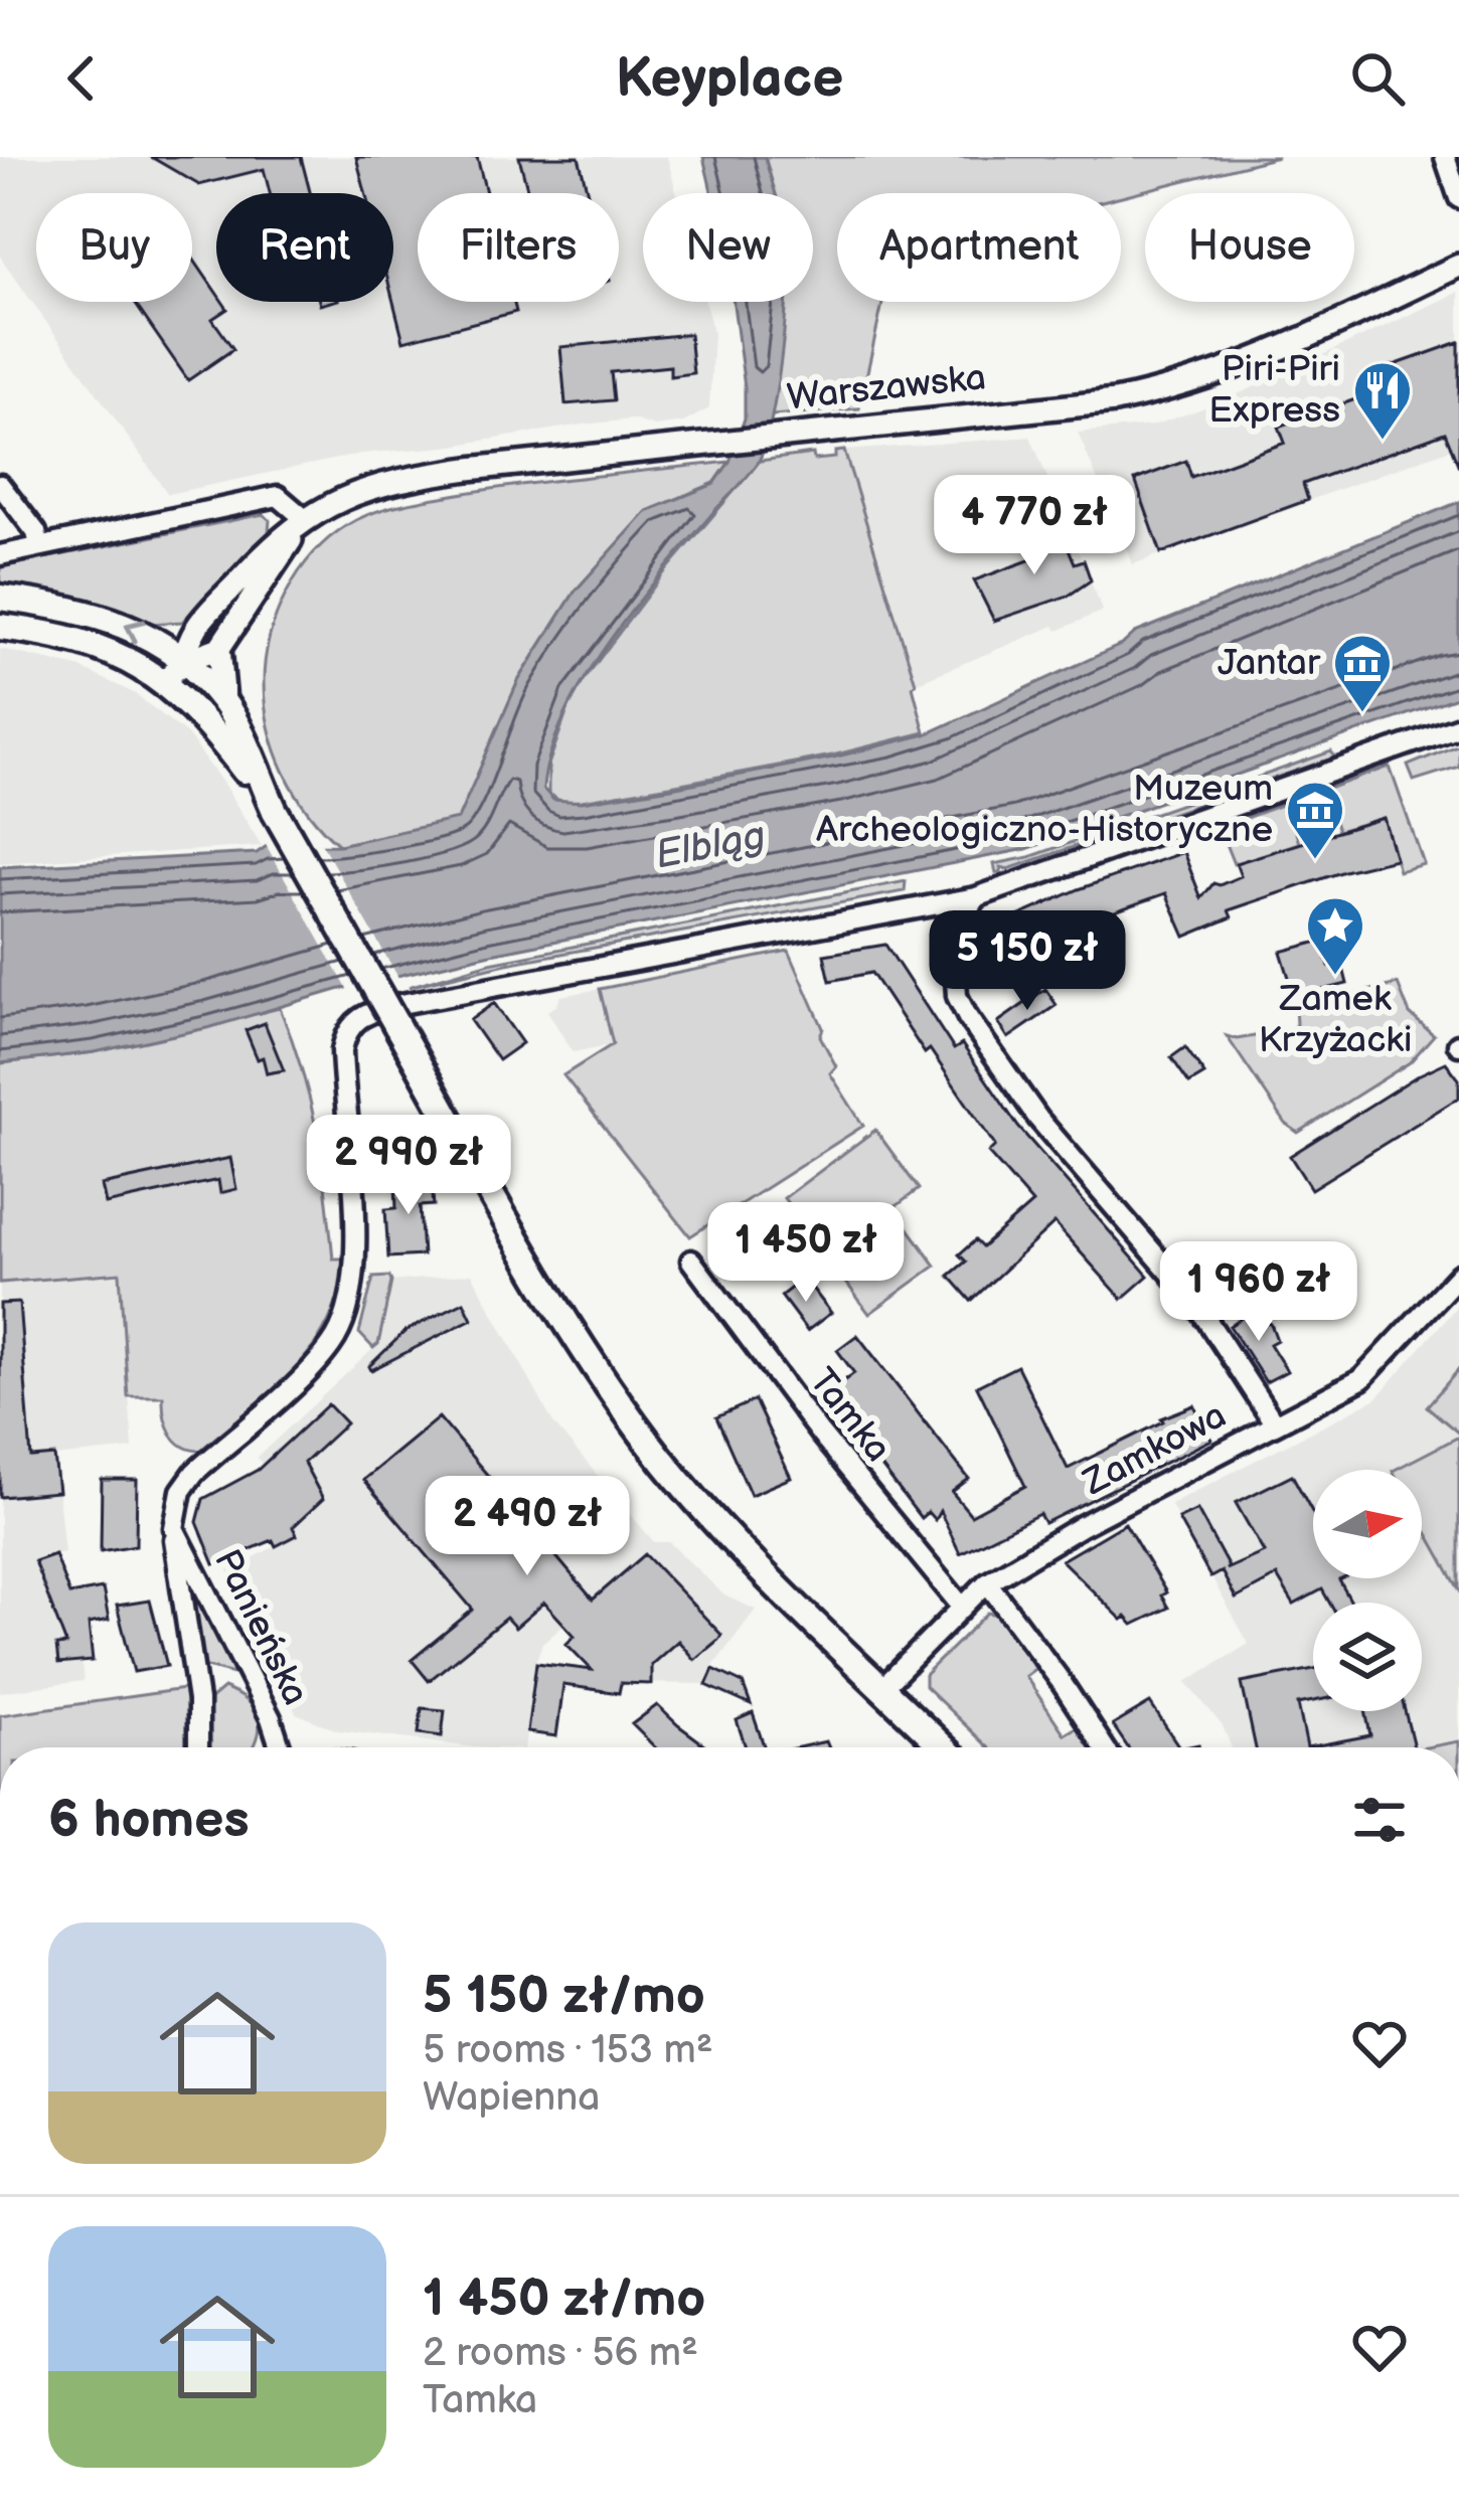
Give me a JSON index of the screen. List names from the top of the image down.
{
  "streets": {
    "street": [
      "Warszawska",
      "Tamka",
      "Zamkowa",
      "Panieńska"
    ]
  },
  "crossings": [
    ["Tamka", "Zamkowa"]
  ],
  "water": ["Elbląg"],
  "places": {
    "restaurant": ["Piri-Piri Express"],
    "museum": ["Jantar", "Muzeum Archeologiczno-Historyczne"],
    "place": ["Zamek Krzyżacki"]
  },
  "north": "right",
  "page": {
    "header": "Keyplace",
    "chip": [
      "Buy",
      "Rent",
      "Filters",
      "New",
      "Apartment",
      "House"
    ],
    "price": [
      "4 770 zł",
      "5 150 zł",
      "2 990 zł",
      "1 450 zł",
      "1 960 zł",
      "2 490 zł"
    ],
    "heading": "6 homes",
    "list": [
      {
        "name": "5 150 zł/mo",
        "note": "5 rooms · 153 m² · Wapienna"
      },
      {
        "name": "1 450 zł/mo",
        "note": "2 rooms · 56 m² · Tamka"
      }
    ]
  }
}
